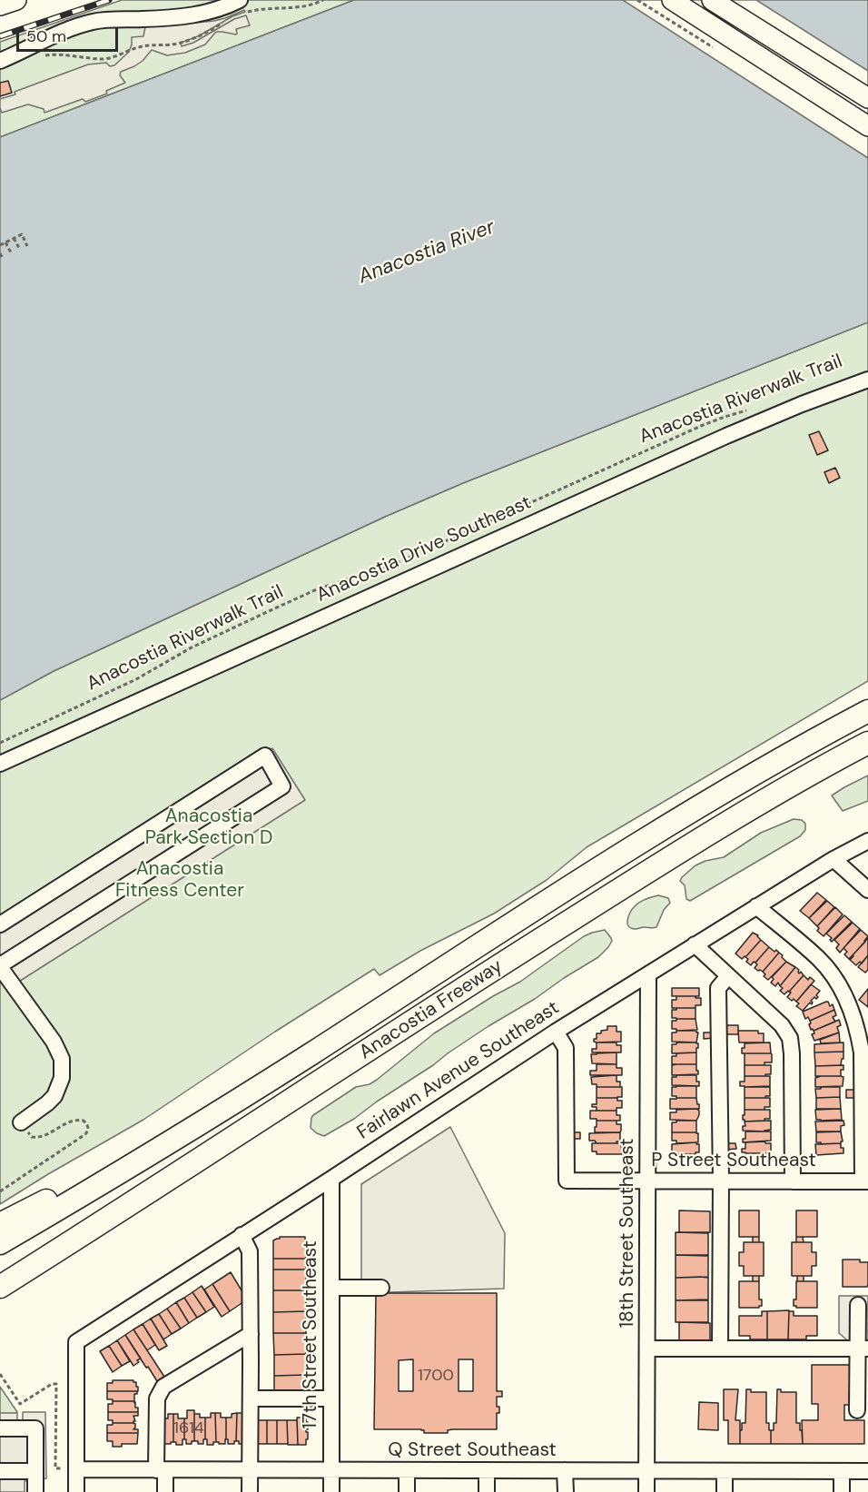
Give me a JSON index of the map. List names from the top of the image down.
{
  "streets": {
    "highway": ["Anacostia Freeway"],
    "street": [
      "Anacostia Drive Southeast",
      "Fairlawn Avenue Southeast",
      "P Street Southeast",
      "18th Street Southeast",
      "17th Street Southeast",
      "Q Street Southeast"
    ],
    "path": ["Anacostia Riverwalk Trail"]
  },
  "crossings": [
    ["Fairlawn Avenue Southeast", "P Street Southeast"],
    ["Fairlawn Avenue Southeast", "18th Street Southeast"],
    ["Fairlawn Avenue Southeast", "17th Street Southeast"],
    ["Fairlawn Avenue Southeast", "Q Street Southeast"],
    ["P Street Southeast", "18th Street Southeast"],
    ["18th Street Southeast", "Q Street Southeast"],
    ["17th Street Southeast", "Q Street Southeast"]
  ],
  "water": ["Anacostia River"],
  "parks": ["Anacostia Park Section D", "Anacostia Fitness Center"],
  "house_numbers": ["1700", "1614"],
  "scale_bar": "50 m"
}
